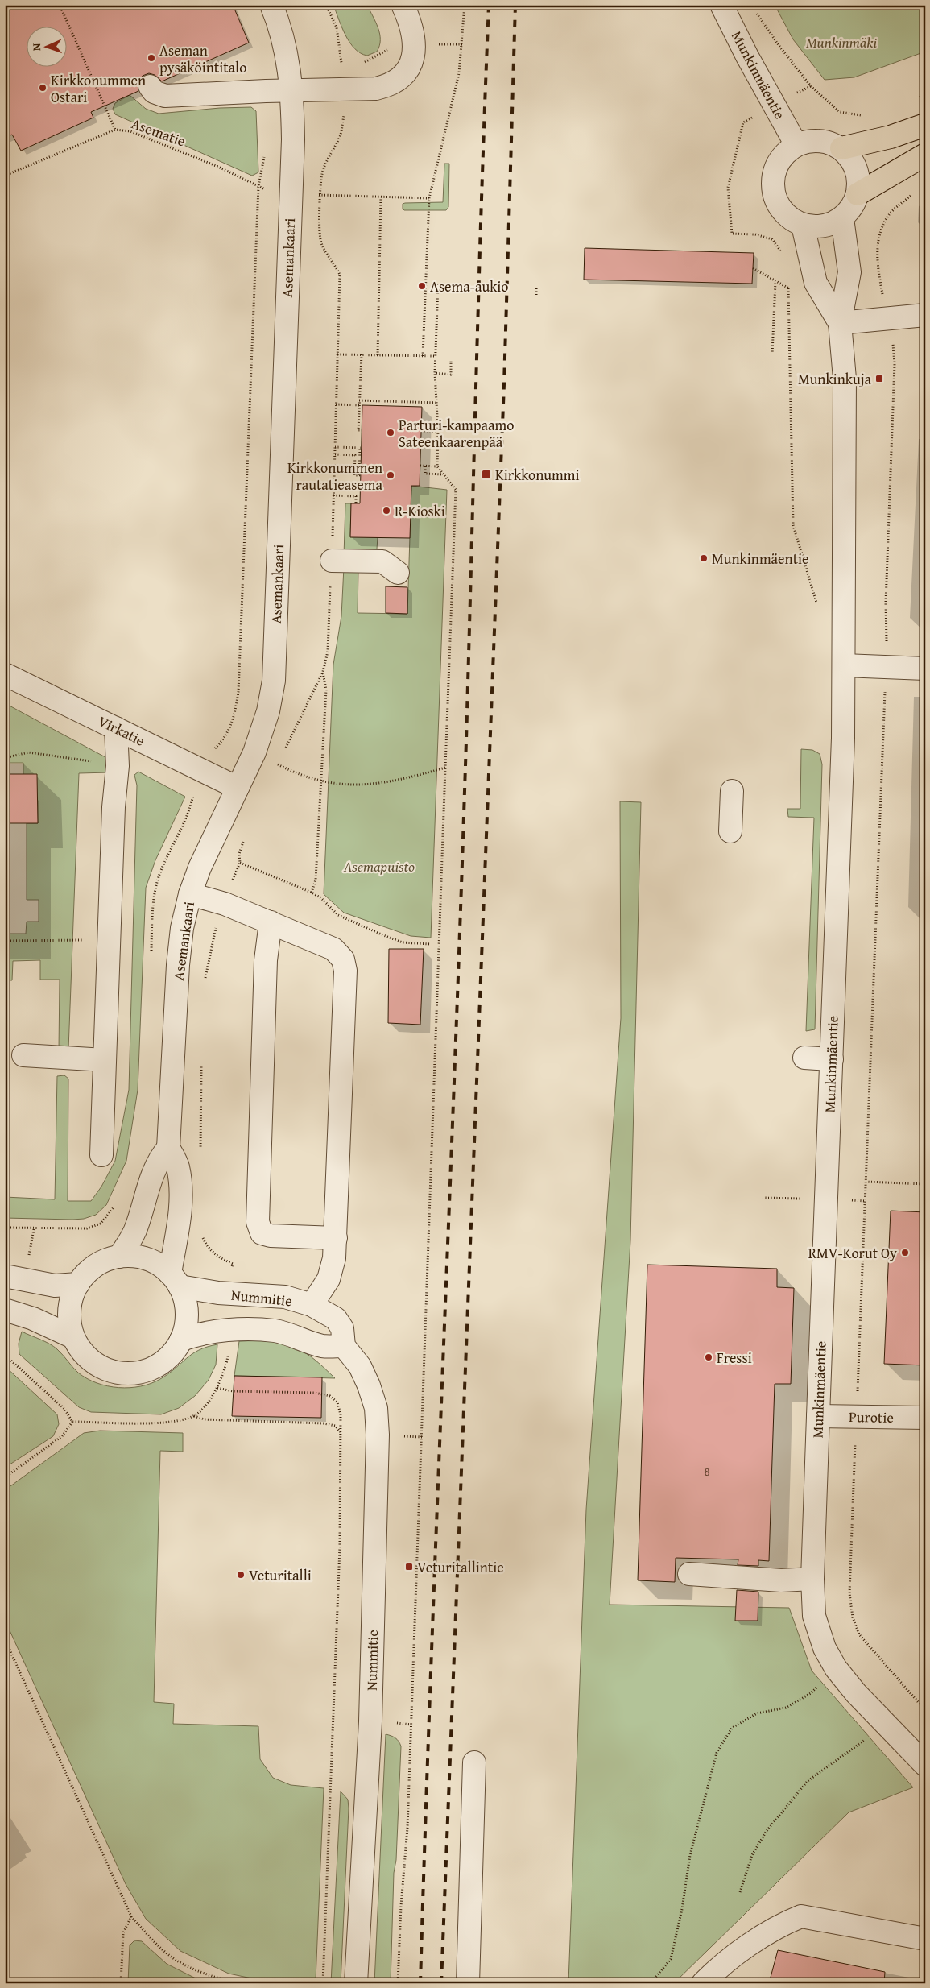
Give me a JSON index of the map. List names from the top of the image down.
{
  "streets": {
    "street": [
      "Munkinmäentie",
      "Asemankaari",
      "Virkatie",
      "Nummitie",
      "Purotie"
    ],
    "path": ["Asematie"]
  },
  "crossings": [
    ["Munkinmäentie", "Purotie"],
    ["Asemankaari", "Virkatie"],
    ["Asemankaari", "Nummitie"]
  ],
  "parks": ["Munkinmäki", "Asemapuisto"],
  "places": {
    "other": [
      "Aseman pysäköintitalo",
      "Kirkkonummen Ostari",
      "Asema-aukio",
      "Parturi-kampaamo Sateenkaarenpää",
      "Kirkkonummen rautatieasema",
      "R-Kioski",
      "Munkinmäentie",
      "RMV-Korut Oy",
      "Fressi",
      "Veturitalli"
    ],
    "transit": ["Munkinkuja", "Kirkkonummi", "Veturitallintie"]
  },
  "house_numbers": ["8"],
  "north": "left"
}
